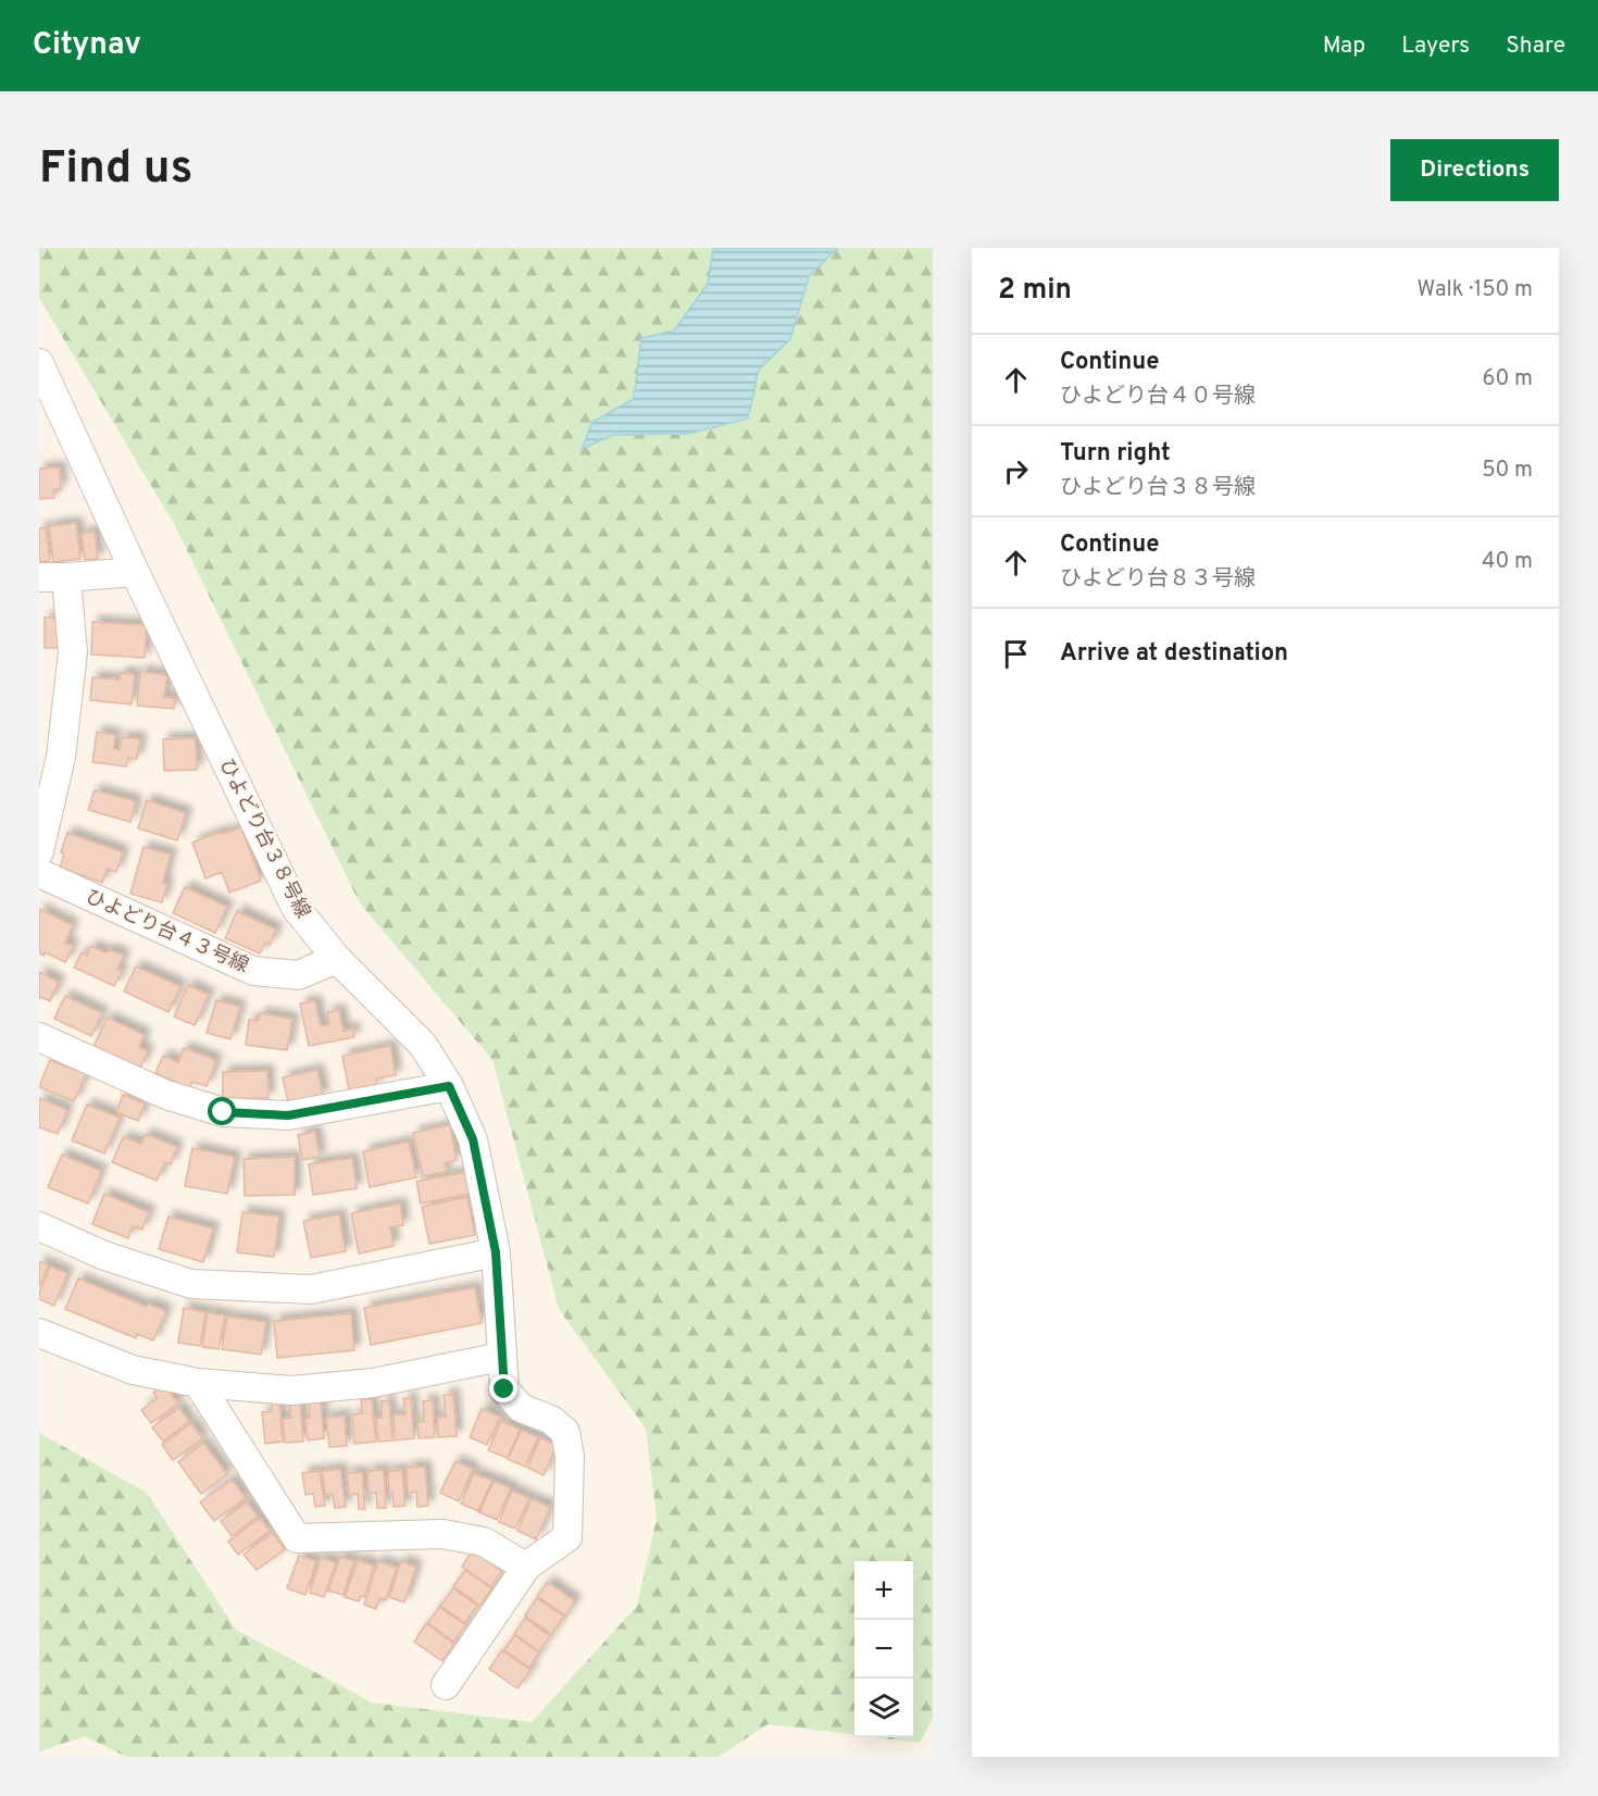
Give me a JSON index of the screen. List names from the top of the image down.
{
  "streets": {
    "street": ["ひよどり台３８号線", "ひよどり台４３号線"]
  },
  "crossings": [
    ["ひよどり台３８号線", "ひよどり台４３号線"]
  ],
  "page": {
    "header": "Citynav",
    "nav": ["Map", "Layers", "Share"],
    "buttons": "Directions",
    "title": "Find us",
    "heading": ["2 min", "Walk · 150 m"],
    "list": [
      ["Continue", "ひよどり台４０号線", "60 m"],
      ["Turn right", "ひよどり台３８号線", "50 m"],
      ["Continue", "ひよどり台８３号線", "40 m"],
      "Arrive at destination"
    ],
    "map_buttons": ["+", "−"]
  }
}
